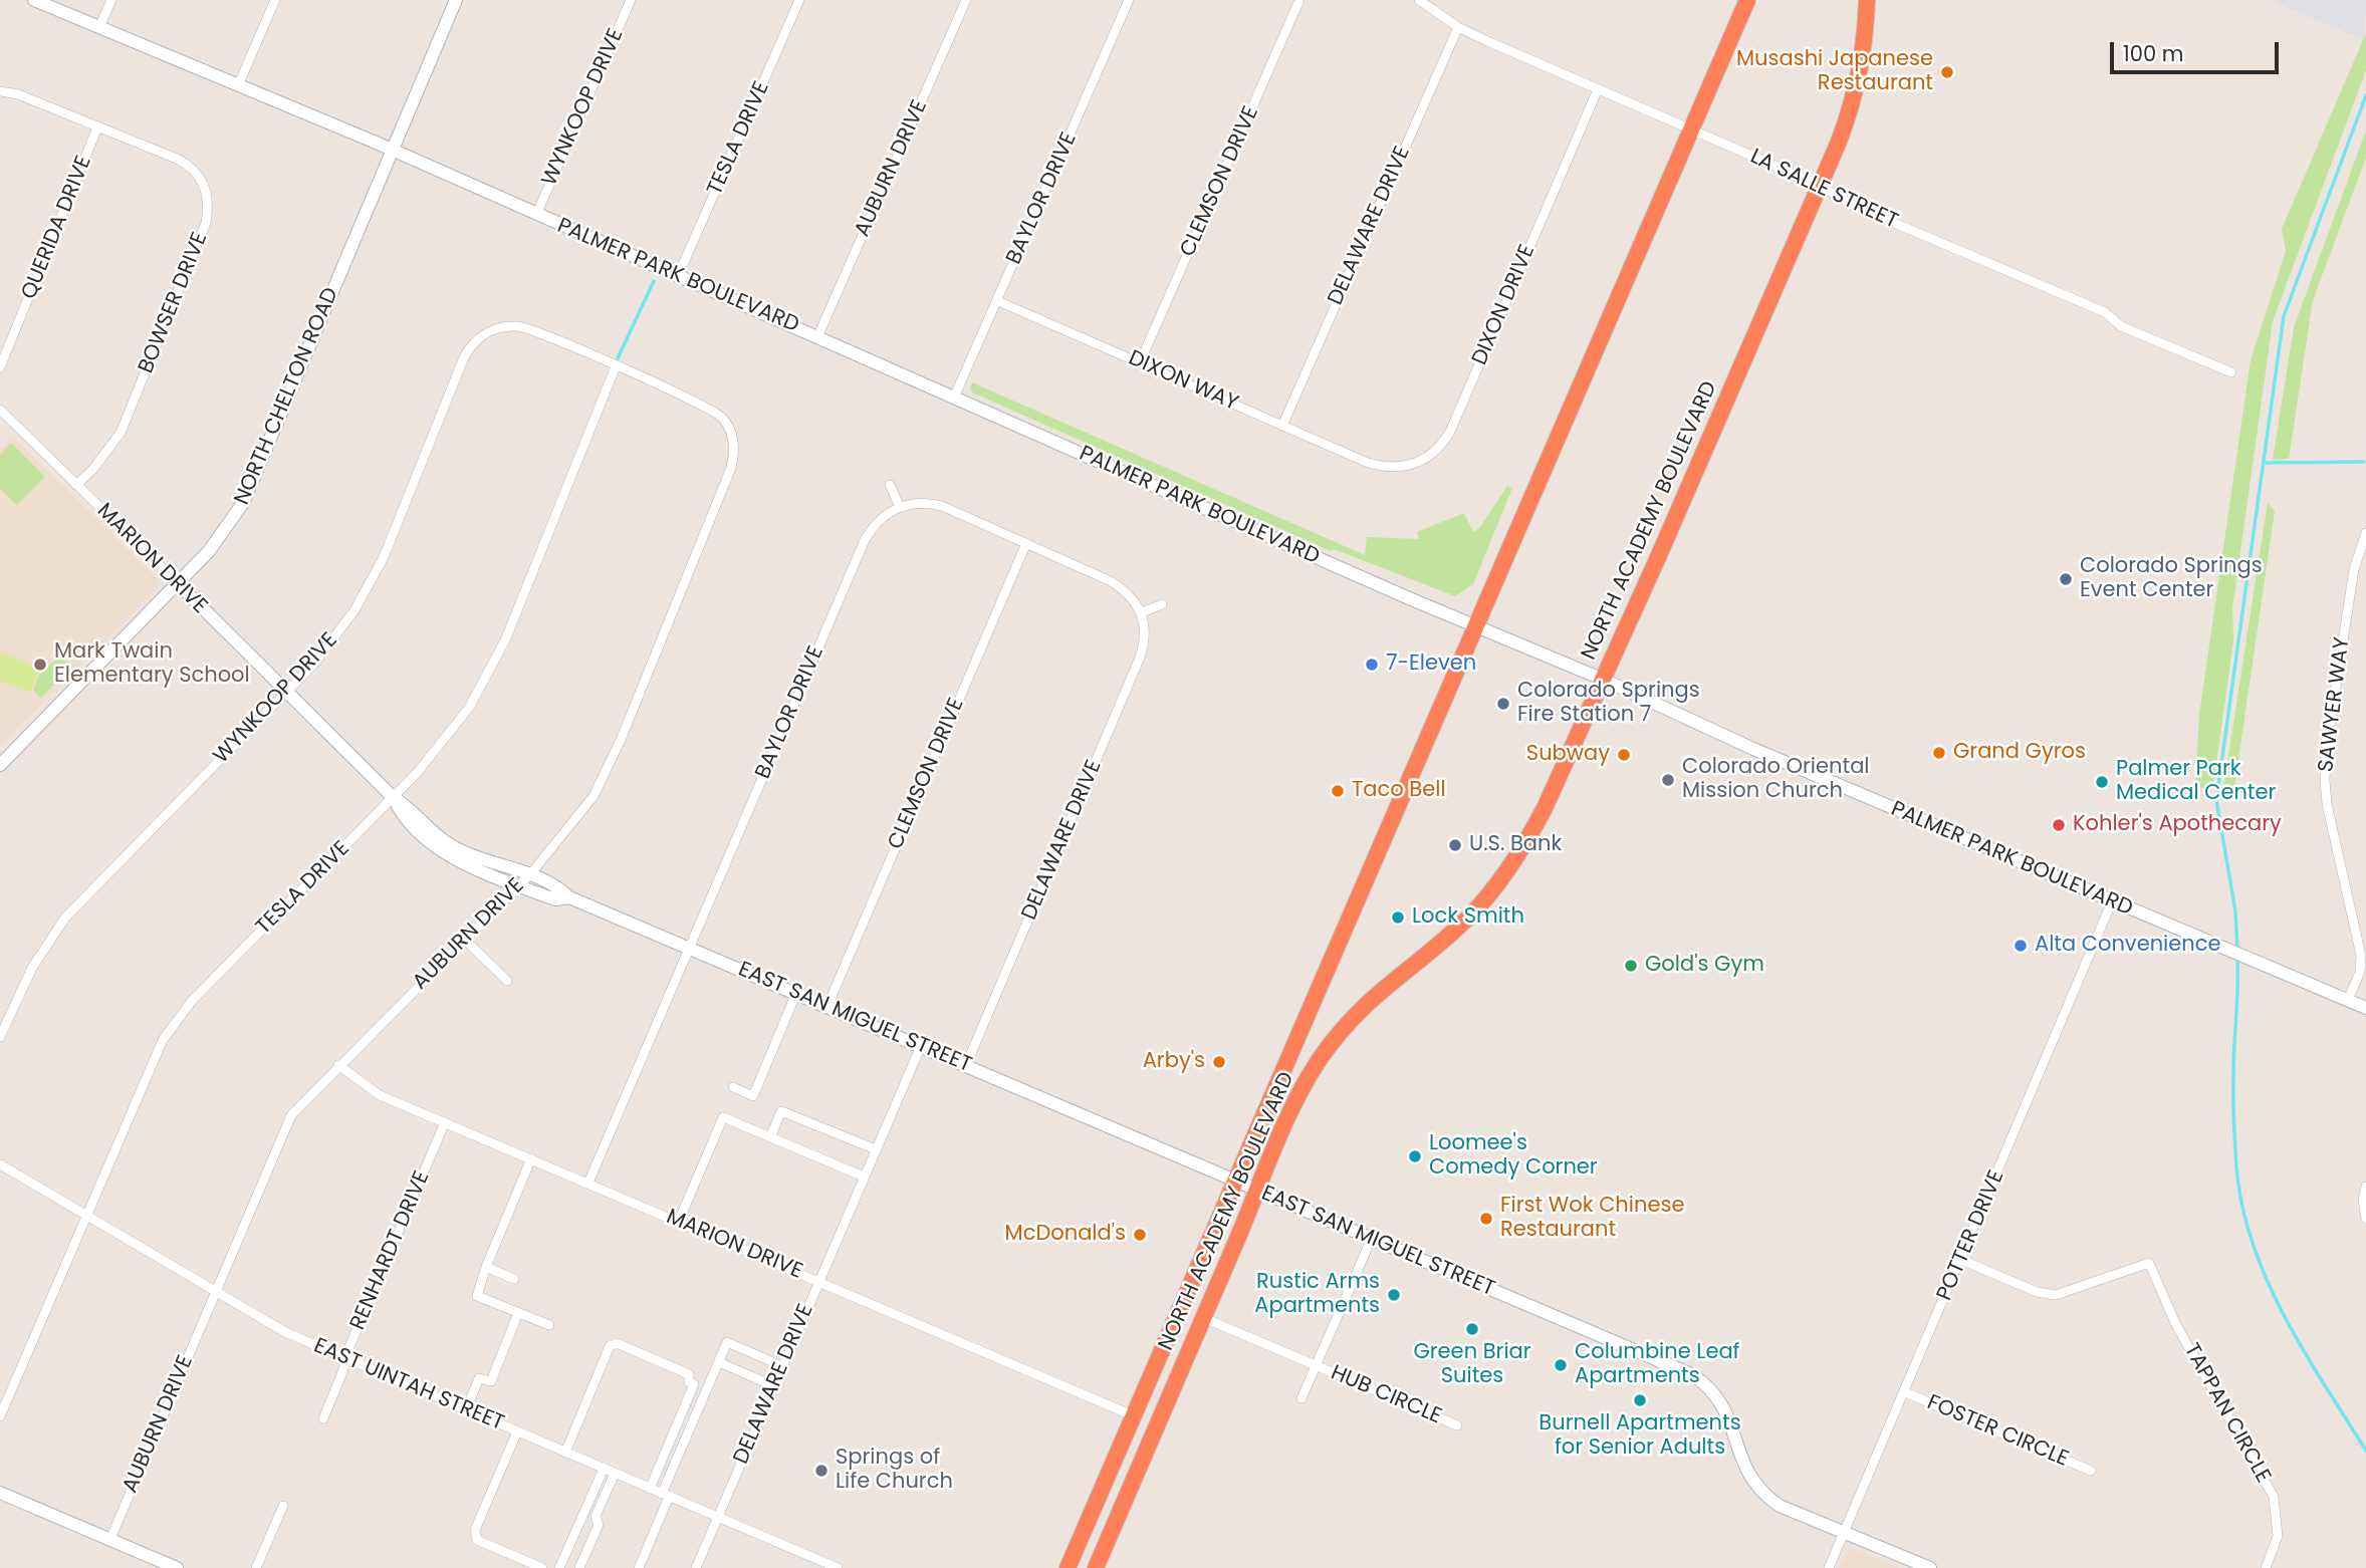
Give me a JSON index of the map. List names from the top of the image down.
{
  "streets": {
    "highway": ["NORTH ACADEMY BOULEVARD"],
    "main road": [
      "PALMER PARK BOULEVARD",
      "NORTH CHELTON ROAD",
      "MARION DRIVE",
      "EAST SAN MIGUEL STREET"
    ],
    "street": [
      "WYNKOOP DRIVE",
      "TESLA DRIVE",
      "AUBURN DRIVE",
      "CLEMSON DRIVE",
      "LA SALLE STREET",
      "BAYLOR DRIVE",
      "DELAWARE DRIVE",
      "QUERIDA DRIVE",
      "BOWSER DRIVE",
      "DIXON DRIVE",
      "DIXON WAY",
      "SAWYER WAY",
      "POTTER DRIVE",
      "RENHARDT DRIVE",
      "EAST UINTAH STREET",
      "HUB CIRCLE",
      "TAPPAN CIRCLE",
      "FOSTER CIRCLE"
    ]
  },
  "crossings": [
    ["WYNKOOP DRIVE", "TESLA DRIVE"],
    ["WYNKOOP DRIVE", "AUBURN DRIVE"],
    ["WYNKOOP DRIVE", "PALMER PARK BOULEVARD"],
    ["WYNKOOP DRIVE", "MARION DRIVE"],
    ["TESLA DRIVE", "AUBURN DRIVE"],
    ["TESLA DRIVE", "PALMER PARK BOULEVARD"],
    ["TESLA DRIVE", "MARION DRIVE"],
    ["TESLA DRIVE", "EAST UINTAH STREET"],
    ["AUBURN DRIVE", "PALMER PARK BOULEVARD"],
    ["AUBURN DRIVE", "MARION DRIVE"],
    ["AUBURN DRIVE", "EAST SAN MIGUEL STREET"],
    ["AUBURN DRIVE", "EAST UINTAH STREET"],
    ["CLEMSON DRIVE", "DIXON WAY"],
    ["CLEMSON DRIVE", "EAST SAN MIGUEL STREET"],
    ["LA SALLE STREET", "DELAWARE DRIVE"],
    ["LA SALLE STREET", "DIXON DRIVE"],
    ["LA SALLE STREET", "NORTH ACADEMY BOULEVARD"],
    ["BAYLOR DRIVE", "PALMER PARK BOULEVARD"],
    ["BAYLOR DRIVE", "DIXON WAY"],
    ["BAYLOR DRIVE", "MARION DRIVE"],
    ["BAYLOR DRIVE", "EAST SAN MIGUEL STREET"],
    ["DELAWARE DRIVE", "DIXON WAY"],
    ["DELAWARE DRIVE", "MARION DRIVE"],
    ["DELAWARE DRIVE", "EAST SAN MIGUEL STREET"],
    ["DELAWARE DRIVE", "EAST UINTAH STREET"],
    ["QUERIDA DRIVE", "BOWSER DRIVE"],
    ["PALMER PARK BOULEVARD", "NORTH CHELTON ROAD"],
    ["PALMER PARK BOULEVARD", "NORTH ACADEMY BOULEVARD"],
    ["PALMER PARK BOULEVARD", "SAWYER WAY"],
    ["PALMER PARK BOULEVARD", "POTTER DRIVE"],
    ["BOWSER DRIVE", "MARION DRIVE"],
    ["DIXON DRIVE", "DIXON WAY"],
    ["NORTH CHELTON ROAD", "MARION DRIVE"],
    ["NORTH ACADEMY BOULEVARD", "MARION DRIVE"],
    ["NORTH ACADEMY BOULEVARD", "EAST SAN MIGUEL STREET"],
    ["NORTH ACADEMY BOULEVARD", "HUB CIRCLE"],
    ["MARION DRIVE", "EAST SAN MIGUEL STREET"],
    ["MARION DRIVE", "RENHARDT DRIVE"],
    ["EAST SAN MIGUEL STREET", "POTTER DRIVE"],
    ["EAST SAN MIGUEL STREET", "HUB CIRCLE"],
    ["POTTER DRIVE", "TAPPAN CIRCLE"],
    ["POTTER DRIVE", "FOSTER CIRCLE"],
    ["RENHARDT DRIVE", "EAST UINTAH STREET"]
  ],
  "places": [
    "Musashi Japanese Restaurant",
    "Colorado Springs Event Center",
    "Mark Twain Elementary School",
    "7-Eleven",
    "Colorado Springs Fire Station 7",
    "Grand Gyros",
    "Subway",
    "Colorado Oriental Mission Church",
    "Palmer Park Medical Center",
    "Taco Bell",
    "Kohler's Apothecary",
    "U.S. Bank",
    "Lock Smith",
    "Alta Convenience",
    "Gold's Gym",
    "Arby's",
    "Loomee's Comedy Corner",
    "First Wok Chinese Restaurant",
    "McDonald's",
    "Rustic Arms Apartments",
    "Green Briar Suites",
    "Columbine Leaf Apartments",
    "Burnell Apartments for Senior Adults",
    "Springs of Life Church"
  ],
  "scale_bar": "100 m"
}
